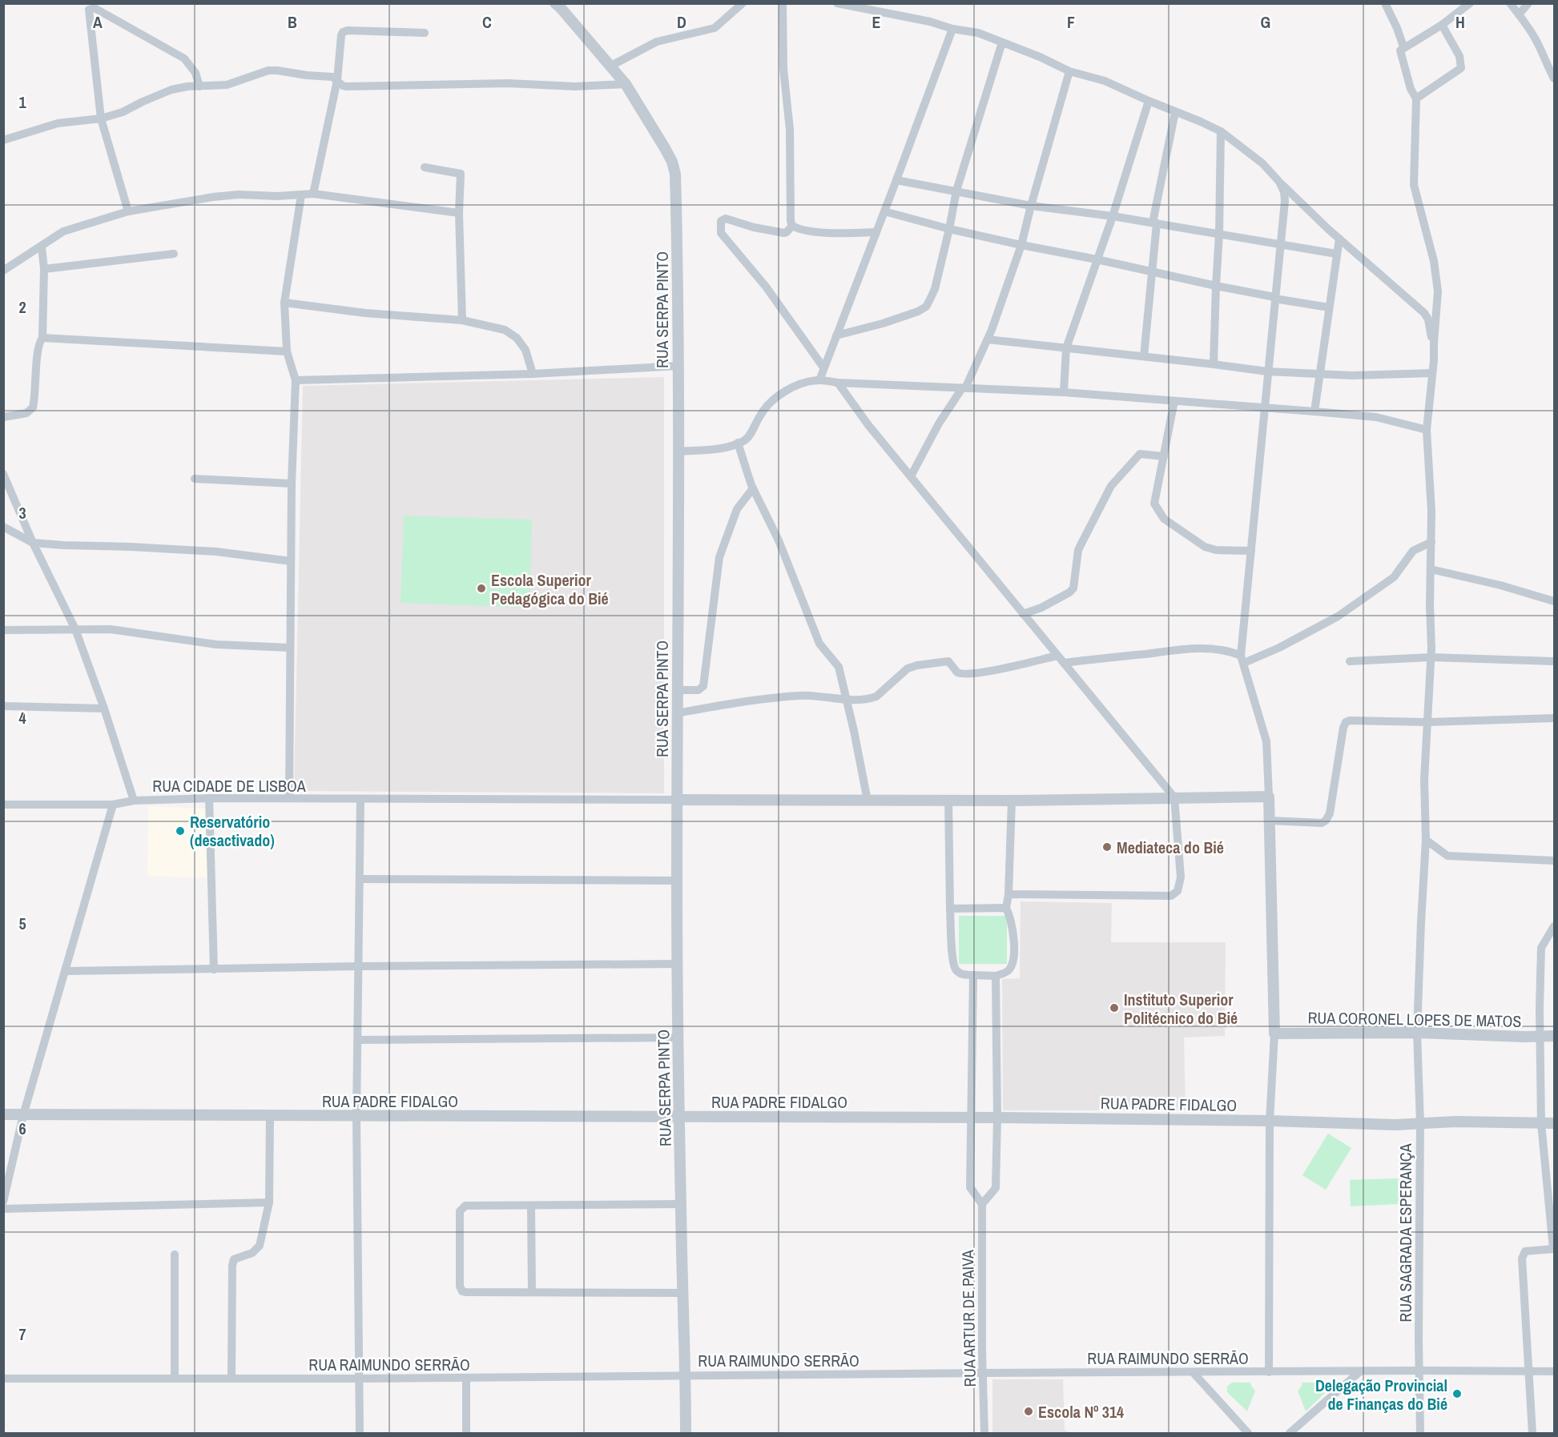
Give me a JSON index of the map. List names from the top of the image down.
{
  "streets": {
    "street": [
      "RUA SERPA PINTO",
      "RUA CIDADE DE LISBOA",
      "RUA CORONEL LOPES DE MATOS",
      "RUA PADRE FIDALGO",
      "RUA SAGRADA ESPERANÇA",
      "RUA ARTUR DE PAIVA",
      "RUA RAIMUNDO SERRÃO"
    ]
  },
  "crossings": [
    ["RUA SERPA PINTO", "RUA CIDADE DE LISBOA"],
    ["RUA SERPA PINTO", "RUA PADRE FIDALGO"],
    ["RUA SERPA PINTO", "RUA RAIMUNDO SERRÃO"],
    ["RUA CORONEL LOPES DE MATOS", "RUA SAGRADA ESPERANÇA"],
    ["RUA PADRE FIDALGO", "RUA SAGRADA ESPERANÇA"],
    ["RUA SAGRADA ESPERANÇA", "RUA RAIMUNDO SERRÃO"],
    ["RUA ARTUR DE PAIVA", "RUA RAIMUNDO SERRÃO"]
  ],
  "places": [
    "Escola Superior Pedagógica do Bié",
    "Reservatório (desactivado)",
    "Mediateca do Bié",
    "Instituto Superior Politécnico do Bié",
    "Delegação Provincial de Finanças do Bié",
    "Escola Nº 314"
  ],
  "grid": {
    "columns": [
      "A",
      "B",
      "C",
      "D",
      "E",
      "F",
      "G",
      "H"
    ],
    "rows": [
      "1",
      "2",
      "3",
      "4",
      "5",
      "6",
      "7"
    ]
  }
}
